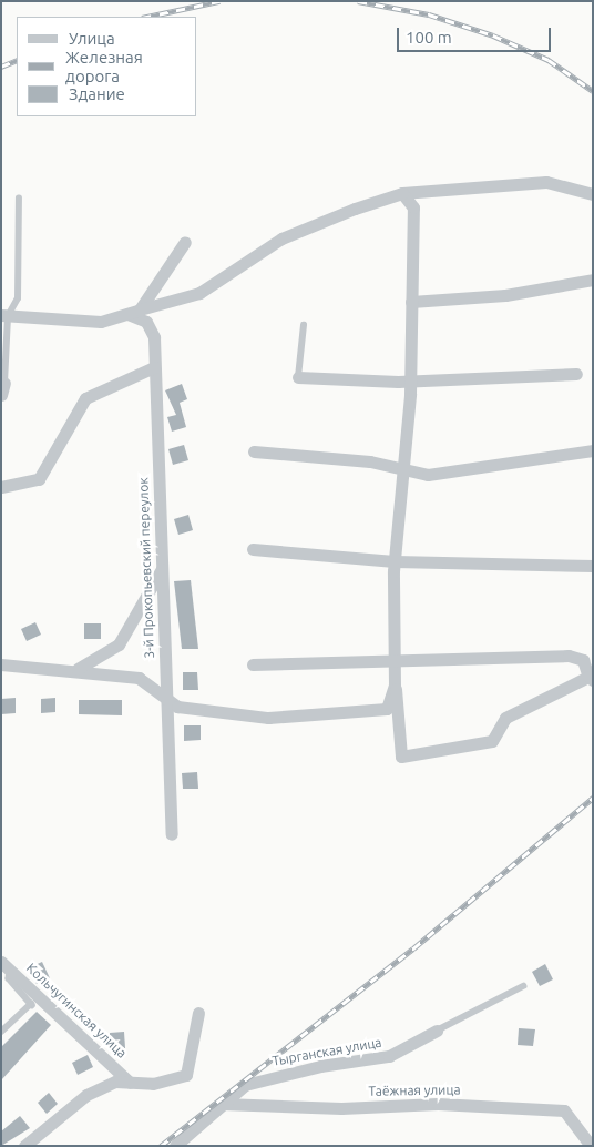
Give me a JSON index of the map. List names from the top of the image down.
{
  "streets": {
    "street": [
      "3-й Прокопьевский переулок",
      "Кольчугинская улица",
      "Тырганская улица",
      "Таёжная улица"
    ]
  },
  "crossings": [
    ["Тырганская улица", "Таёжная улица"]
  ],
  "legend": ["Улица", "Железная дорога", "Здание"],
  "scale_bar": "100 m"
}
